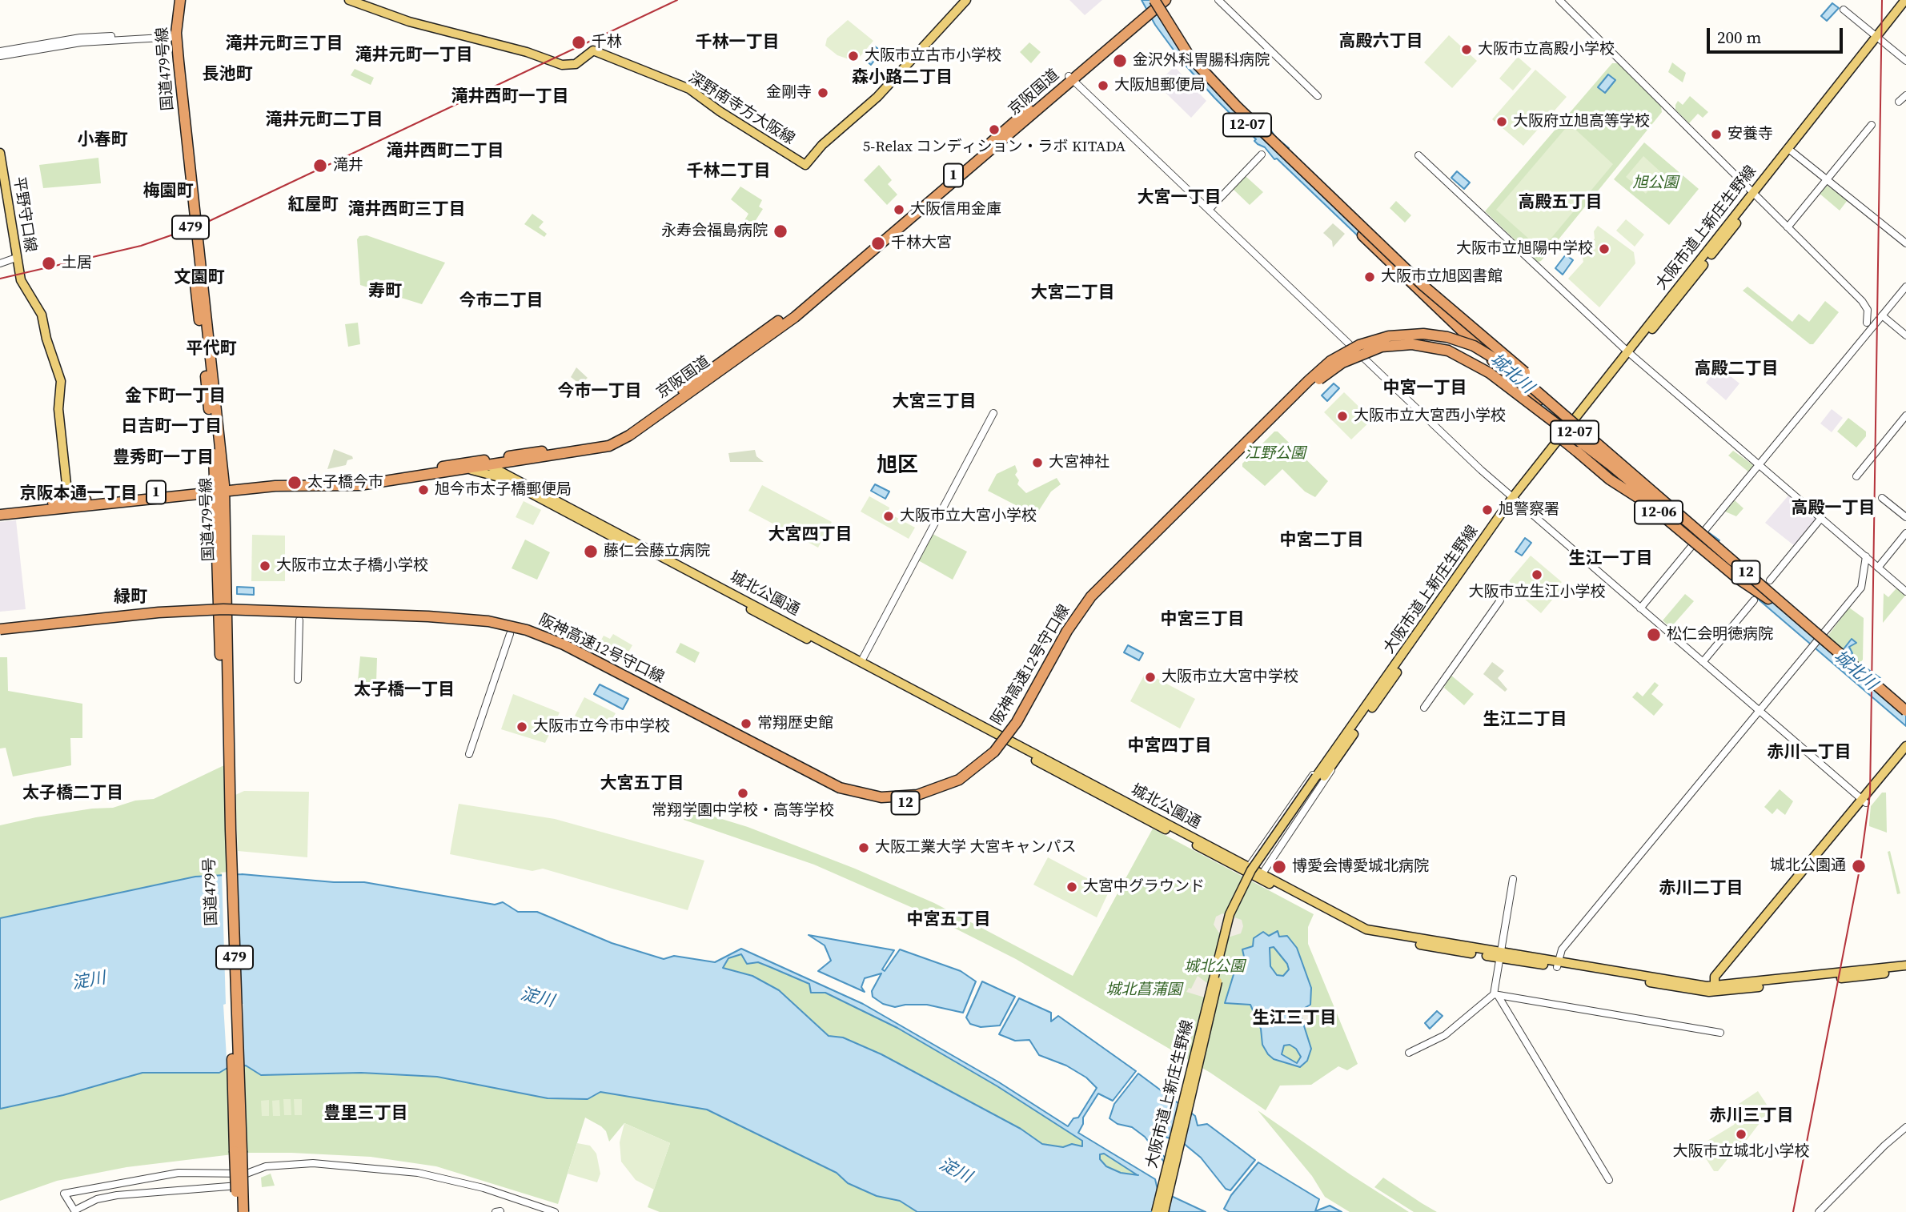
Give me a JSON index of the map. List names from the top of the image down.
{
  "streets": {
    "highway": [
      "国道479号線",
      "京阪国道",
      "12-07",
      "1",
      "479",
      "12-06",
      "12",
      "阪神高速12号守口線",
      "国道479号"
    ],
    "main road": [
      "深野南寺方大阪線",
      "平野守口線",
      "大阪市道上新庄生野線",
      "城北公園通"
    ]
  },
  "crossings": [
    ["国道479号線", "京阪国道"],
    ["国道479号線", "国道479号"],
    ["京阪国道", "平野守口線"],
    ["京阪国道", "12"],
    ["京阪国道", "城北公園通"],
    ["12-07", "阪神高速12号守口線"],
    ["大阪市道上新庄生野線", "12-06"],
    ["12-06", "阪神高速12号守口線"],
    ["12", "阪神高速12号守口線"]
  ],
  "districts": [
    "高殿六丁目",
    "千林一丁目",
    "滝井元町三丁目",
    "滝井元町一丁目",
    "長池町",
    "森小路二丁目",
    "滝井西町一丁目",
    "滝井元町二丁目",
    "小春町",
    "滝井西町二丁目",
    "千林二丁目",
    "梅園町",
    "大宮一丁目",
    "高殿五丁目",
    "紅屋町",
    "滝井西町三丁目",
    "文園町",
    "寿町",
    "大宮二丁目",
    "今市二丁目",
    "平代町",
    "高殿二丁目",
    "中宮一丁目",
    "今市一丁目",
    "金下町一丁目",
    "大宮三丁目",
    "日吉町一丁目",
    "豊秀町一丁目",
    "旭区",
    "京阪本通一丁目",
    "高殿一丁目",
    "大宮四丁目",
    "中宮二丁目",
    "生江一丁目",
    "緑町",
    "中宮三丁目",
    "太子橋一丁目",
    "生江二丁目",
    "中宮四丁目",
    "赤川一丁目",
    "大宮五丁目",
    "太子橋二丁目",
    "赤川二丁目",
    "中宮五丁目",
    "生江三丁目",
    "豊里三丁目",
    "赤川三丁目"
  ],
  "water": ["城北川", "淀川"],
  "parks": [
    "旭公園",
    "江野公園",
    "城北公園",
    "城北菖蒲園"
  ],
  "places": [
    "千林",
    "大阪市立高殿小学校",
    "大阪市立古市小学校",
    "金沢外科胃腸科病院",
    "大阪旭郵便局",
    "金剛寺",
    "大阪府立旭高等学校",
    "5-Relax コンディション・ラボ KITADA",
    "安養寺",
    "滝井",
    "大阪信用金庫",
    "永寿会福島病院",
    "千林大宮",
    "大阪市立旭陽中学校",
    "土居",
    "大阪市立旭図書館",
    "大阪市立大宮西小学校",
    "大宮神社",
    "太子橋今市",
    "旭今市太子橋郵便局",
    "旭警察署",
    "大阪市立大宮小学校",
    "藤仁会藤立病院",
    "大阪市立太子橋小学校",
    "大阪市立生江小学校",
    "松仁会明徳病院",
    "大阪市立大宮中学校",
    "常翔歴史館",
    "大阪市立今市中学校",
    "常翔学園中学校・高等学校",
    "大阪工業大学 大宮キャンパス",
    "城北公園通",
    "博愛会博愛城北病院",
    "大宮中グラウンド",
    "大阪市立城北小学校"
  ],
  "scale_bar": "200 m"
}
